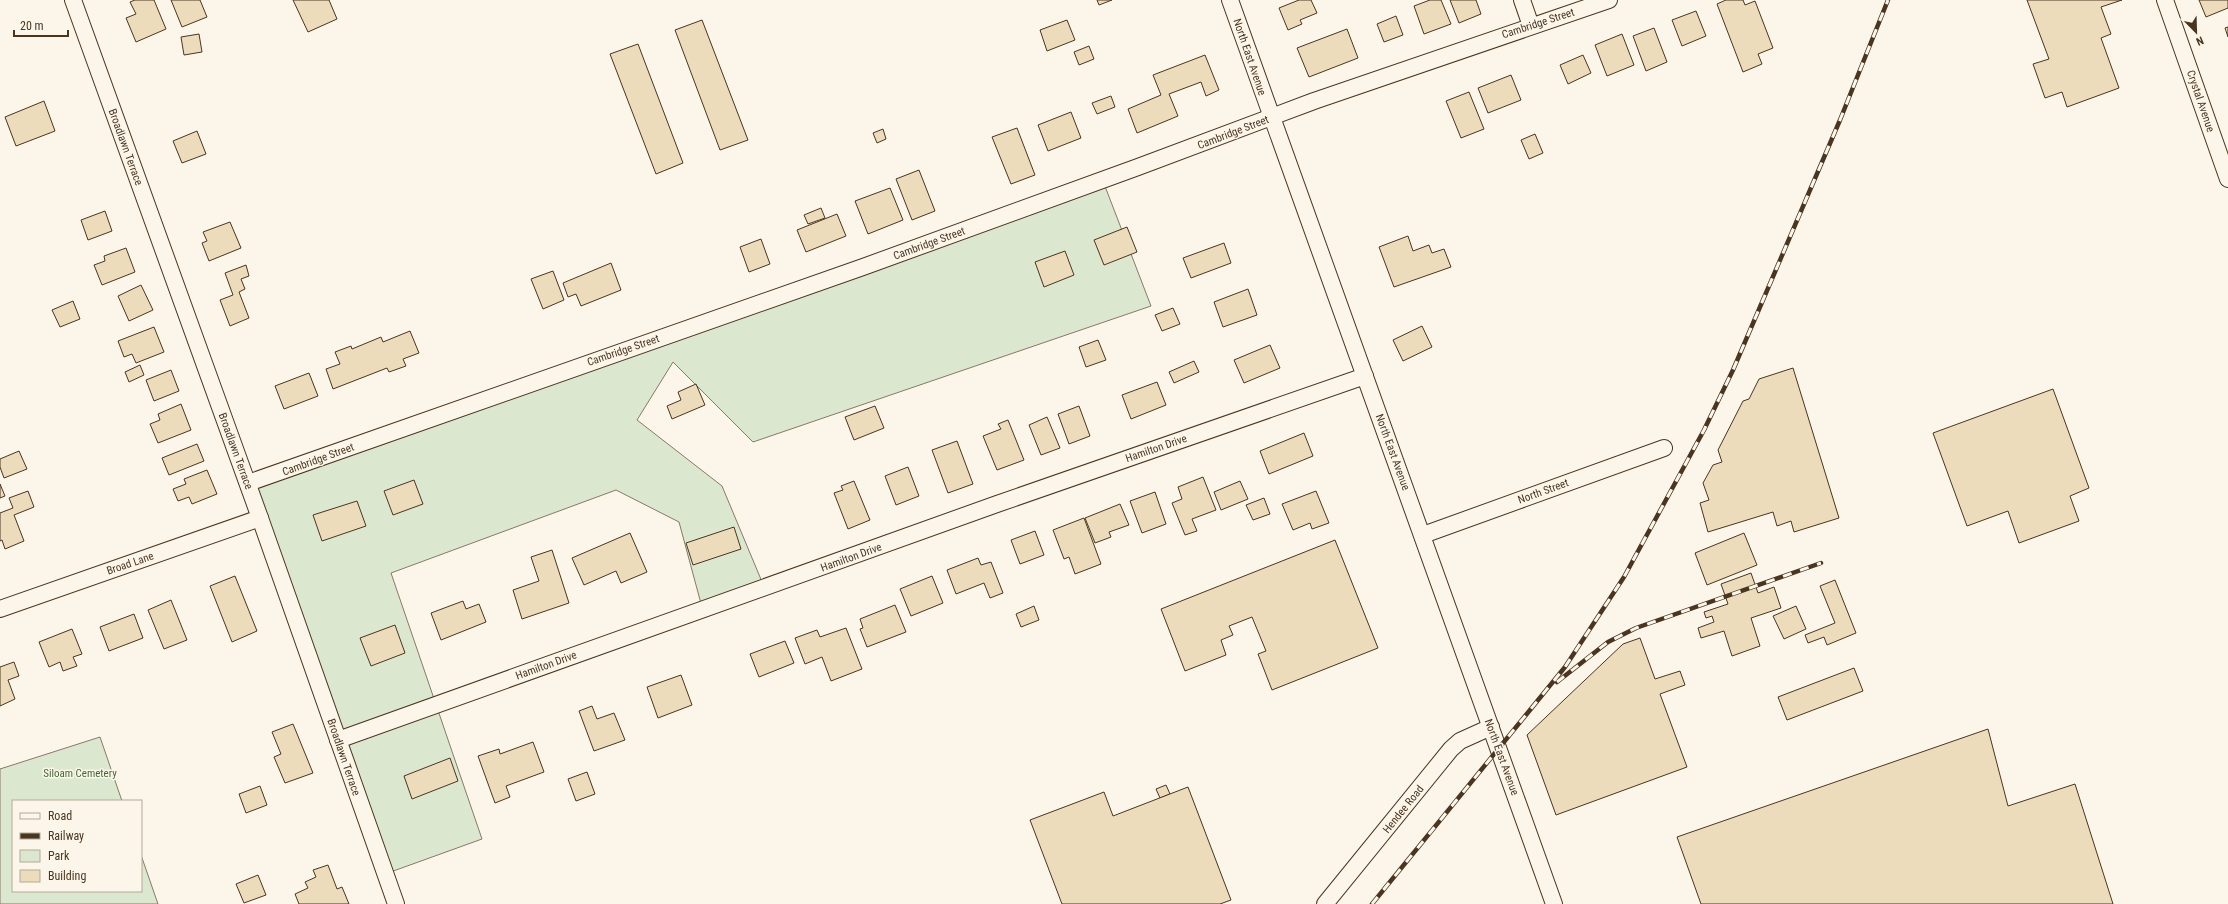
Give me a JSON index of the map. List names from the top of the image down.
{
  "streets": {
    "street": [
      "Cambridge Street",
      "North East Avenue",
      "Crystal Avenue",
      "Broadlawn Terrace",
      "Hamilton Drive",
      "North Street",
      "Broad Lane",
      "Hendee Road"
    ]
  },
  "crossings": [
    ["Cambridge Street", "North East Avenue"],
    ["Cambridge Street", "Broadlawn Terrace"],
    ["North East Avenue", "Hamilton Drive"],
    ["North East Avenue", "North Street"],
    ["North East Avenue", "Hendee Road"],
    ["Broadlawn Terrace", "Hamilton Drive"],
    ["Broadlawn Terrace", "Broad Lane"]
  ],
  "parks": ["Siloam Cemetery"],
  "legend": [
    "Road",
    "Railway",
    "Park",
    "Building"
  ],
  "scale_bar": "20 m",
  "north": "bottom right"
}
